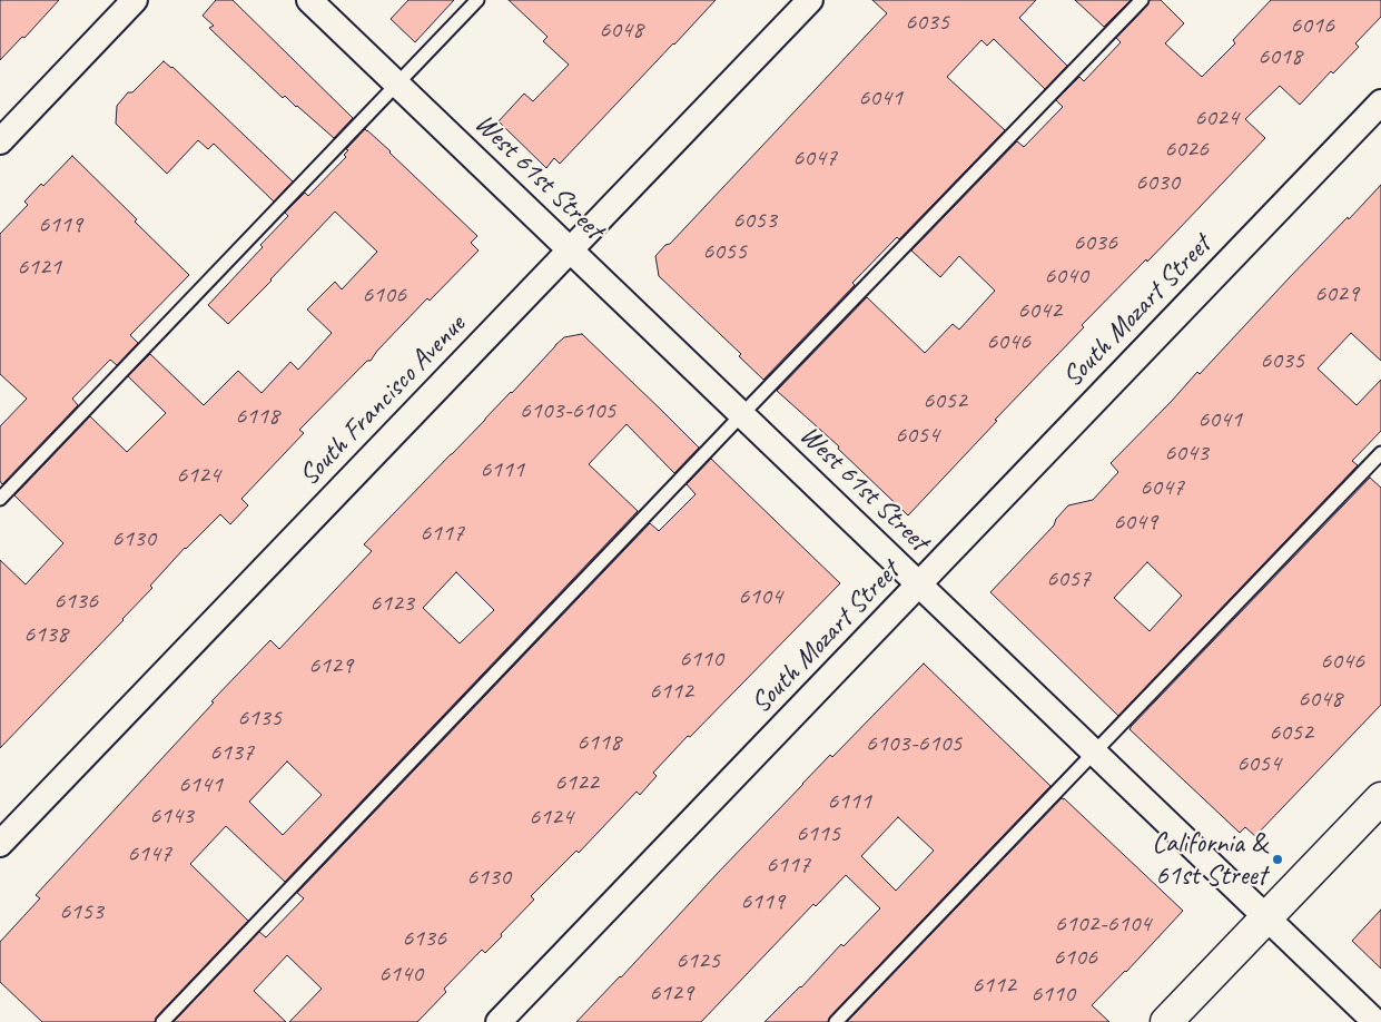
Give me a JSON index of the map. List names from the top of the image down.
{
  "streets": {
    "street": ["West 61st Street", "South Mozart Street", "South Francisco Avenue"]
  },
  "crossings": [
    ["West 61st Street", "South Mozart Street"],
    ["West 61st Street", "South Francisco Avenue"]
  ],
  "places": ["California & 61st Street"],
  "house_numbers": [
    "6035",
    "6016",
    "6048",
    "6018",
    "6041",
    "6024",
    "6026",
    "6047",
    "6030",
    "6053",
    "6119",
    "6036",
    "6055",
    "6121",
    "6040",
    "6029",
    "6106",
    "6042",
    "6046",
    "6035",
    "6052",
    "6103-6105",
    "6118",
    "6041",
    "6054",
    "6043",
    "6111",
    "6124",
    "6047",
    "6049",
    "6117",
    "6130",
    "6057",
    "6104",
    "6136",
    "6123",
    "6138",
    "6110",
    "6046",
    "6129",
    "6112",
    "6048",
    "6135",
    "6052",
    "6118",
    "6103-6105",
    "6137",
    "6054",
    "6122",
    "6141",
    "6111",
    "6143",
    "6124",
    "6115",
    "6147",
    "6117",
    "6130",
    "6119",
    "6153",
    "6102-6104",
    "6136",
    "6106",
    "6125",
    "6140",
    "6112",
    "6129",
    "6110"
  ]
}
